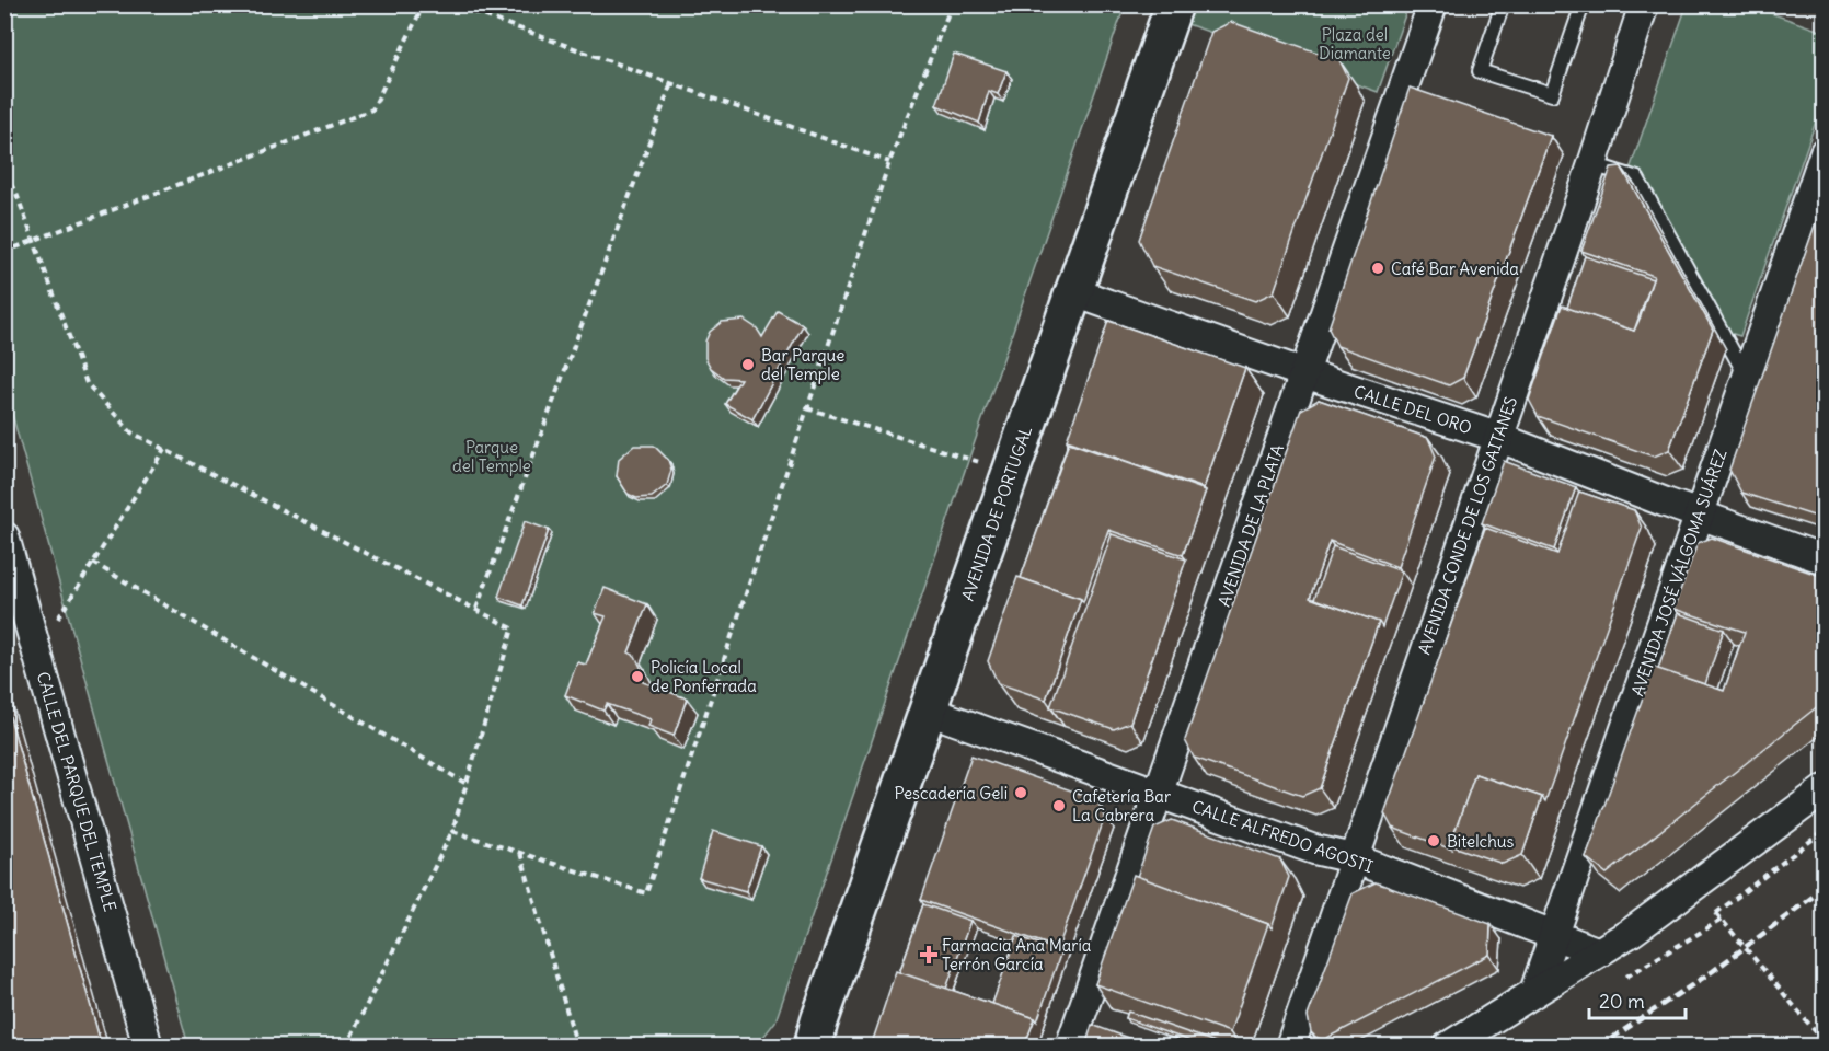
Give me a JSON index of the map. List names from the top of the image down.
{
  "streets": {
    "main road": ["AVENIDA DE PORTUGAL"],
    "street": [
      "CALLE DEL ORO",
      "AVENIDA DE LA PLATA",
      "AVENIDA CONDE DE LOS GAITANES",
      "AVENIDA JOSÉ VÁLGOMA SUÁREZ",
      "CALLE DEL PARQUE DEL TEMPLE",
      "CALLE ALFREDO AGOSTI"
    ]
  },
  "crossings": [
    ["CALLE DEL ORO", "AVENIDA DE PORTUGAL"],
    ["CALLE DEL ORO", "AVENIDA DE LA PLATA"],
    ["CALLE DEL ORO", "AVENIDA CONDE DE LOS GAITANES"],
    ["CALLE DEL ORO", "AVENIDA JOSÉ VÁLGOMA SUÁREZ"],
    ["AVENIDA DE PORTUGAL", "CALLE ALFREDO AGOSTI"],
    ["AVENIDA DE LA PLATA", "CALLE ALFREDO AGOSTI"],
    ["AVENIDA CONDE DE LOS GAITANES", "CALLE ALFREDO AGOSTI"],
    ["AVENIDA JOSÉ VÁLGOMA SUÁREZ", "CALLE ALFREDO AGOSTI"]
  ],
  "parks": ["Plaza del Diamante", "Parque del Temple"],
  "places": {
    "other": [
      "Café Bar Avenida",
      "Bar Parque del Temple",
      "Policía Local de Ponferrada",
      "Pescadería Geli",
      "Cafetería Bar La Cabrera",
      "Bitelchus"
    ],
    "health": ["Farmacia Ana María Terrón García"]
  },
  "scale_bar": "20 m"
}
